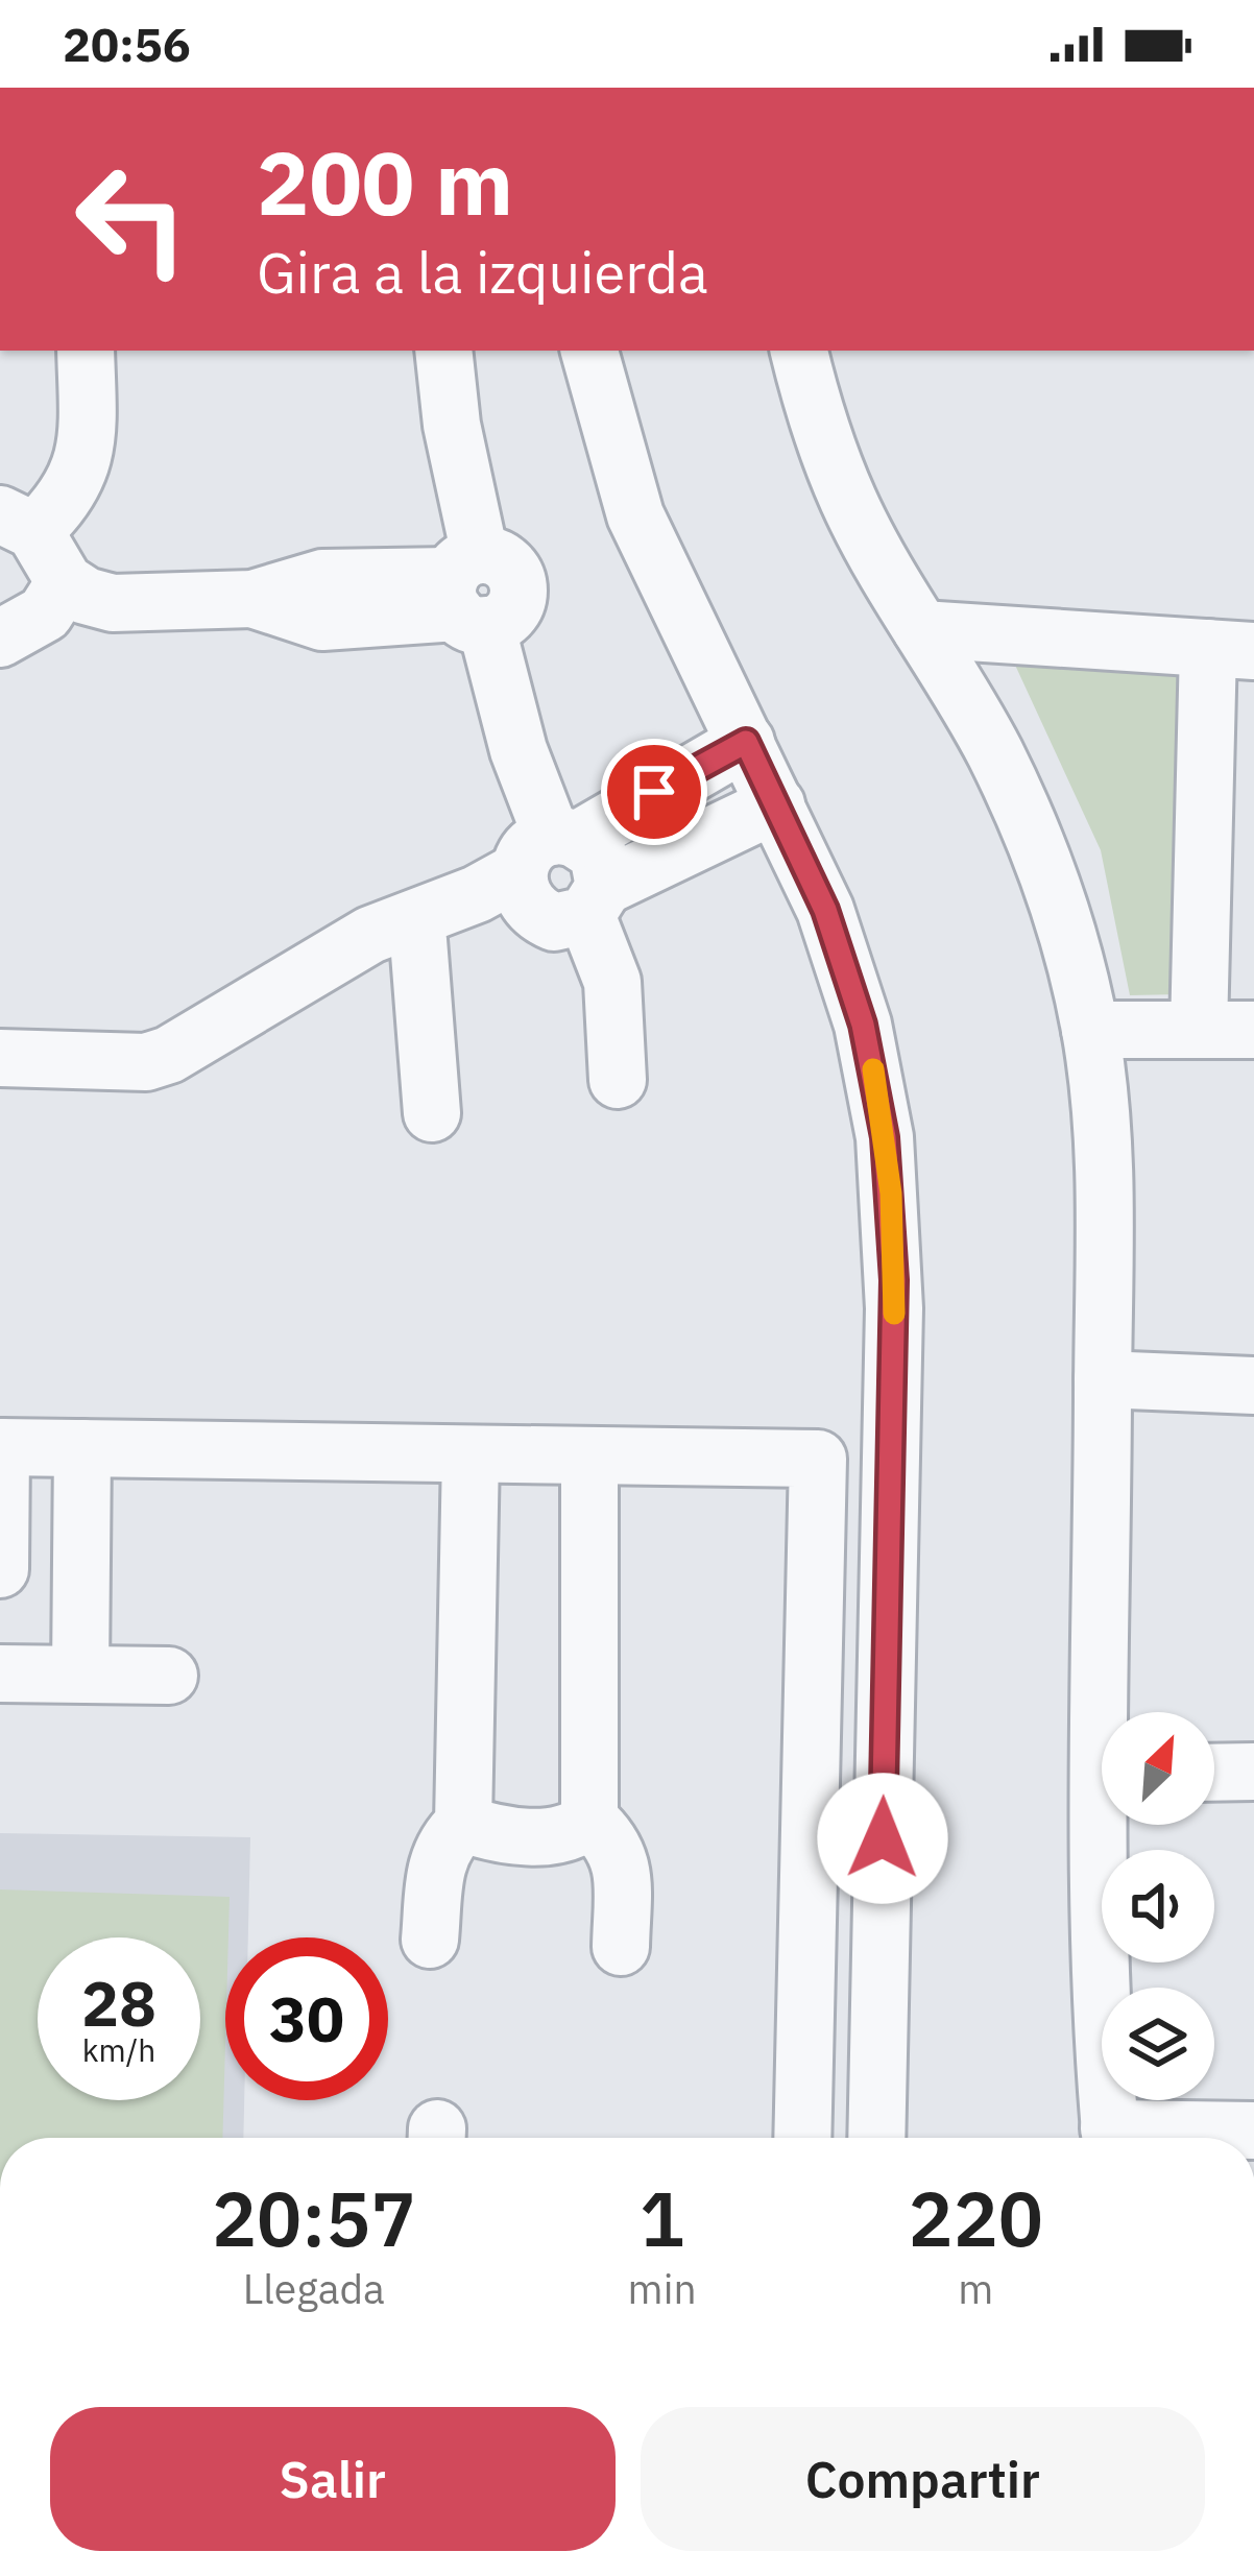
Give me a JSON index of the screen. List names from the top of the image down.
{
  "north": "top right",
  "page": {
    "status": "20:56",
    "turn": ["200 m", "Gira a la izquierda"],
    "speed": "28 km/h",
    "limit": "30",
    "eta": [
      "20:57",
      "Llegada",
      "1",
      "min",
      "220",
      "m"
    ],
    "buttons": ["Salir", "Compartir"]
  }
}
